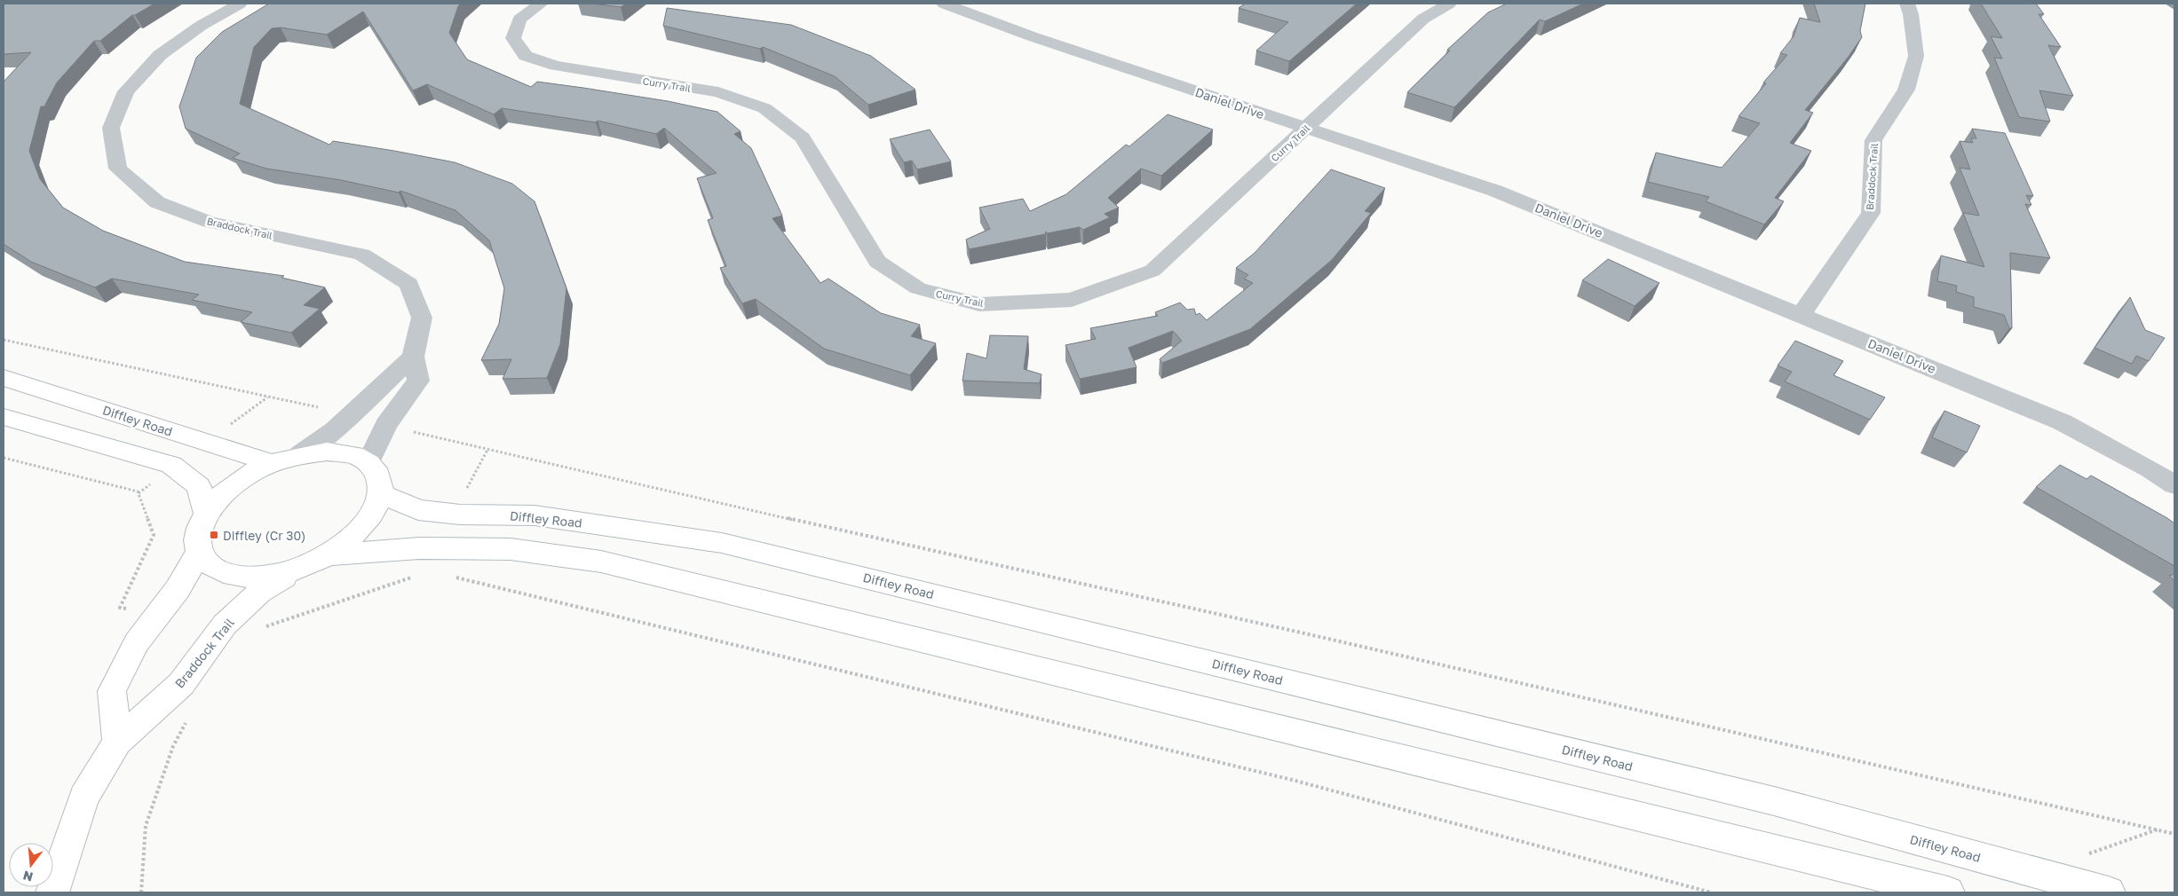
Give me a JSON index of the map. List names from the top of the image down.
{
  "streets": {
    "main road": ["Braddock Trail", "Diffley Road"],
    "street": ["Curry Trail", "Daniel Drive"]
  },
  "crossings": [
    ["Curry Trail", "Daniel Drive"],
    ["Daniel Drive", "Braddock Trail"],
    ["Braddock Trail", "Diffley Road"]
  ],
  "places": {
    "transit": ["Diffley (Cr 30)"]
  },
  "north": "bottom"
}
